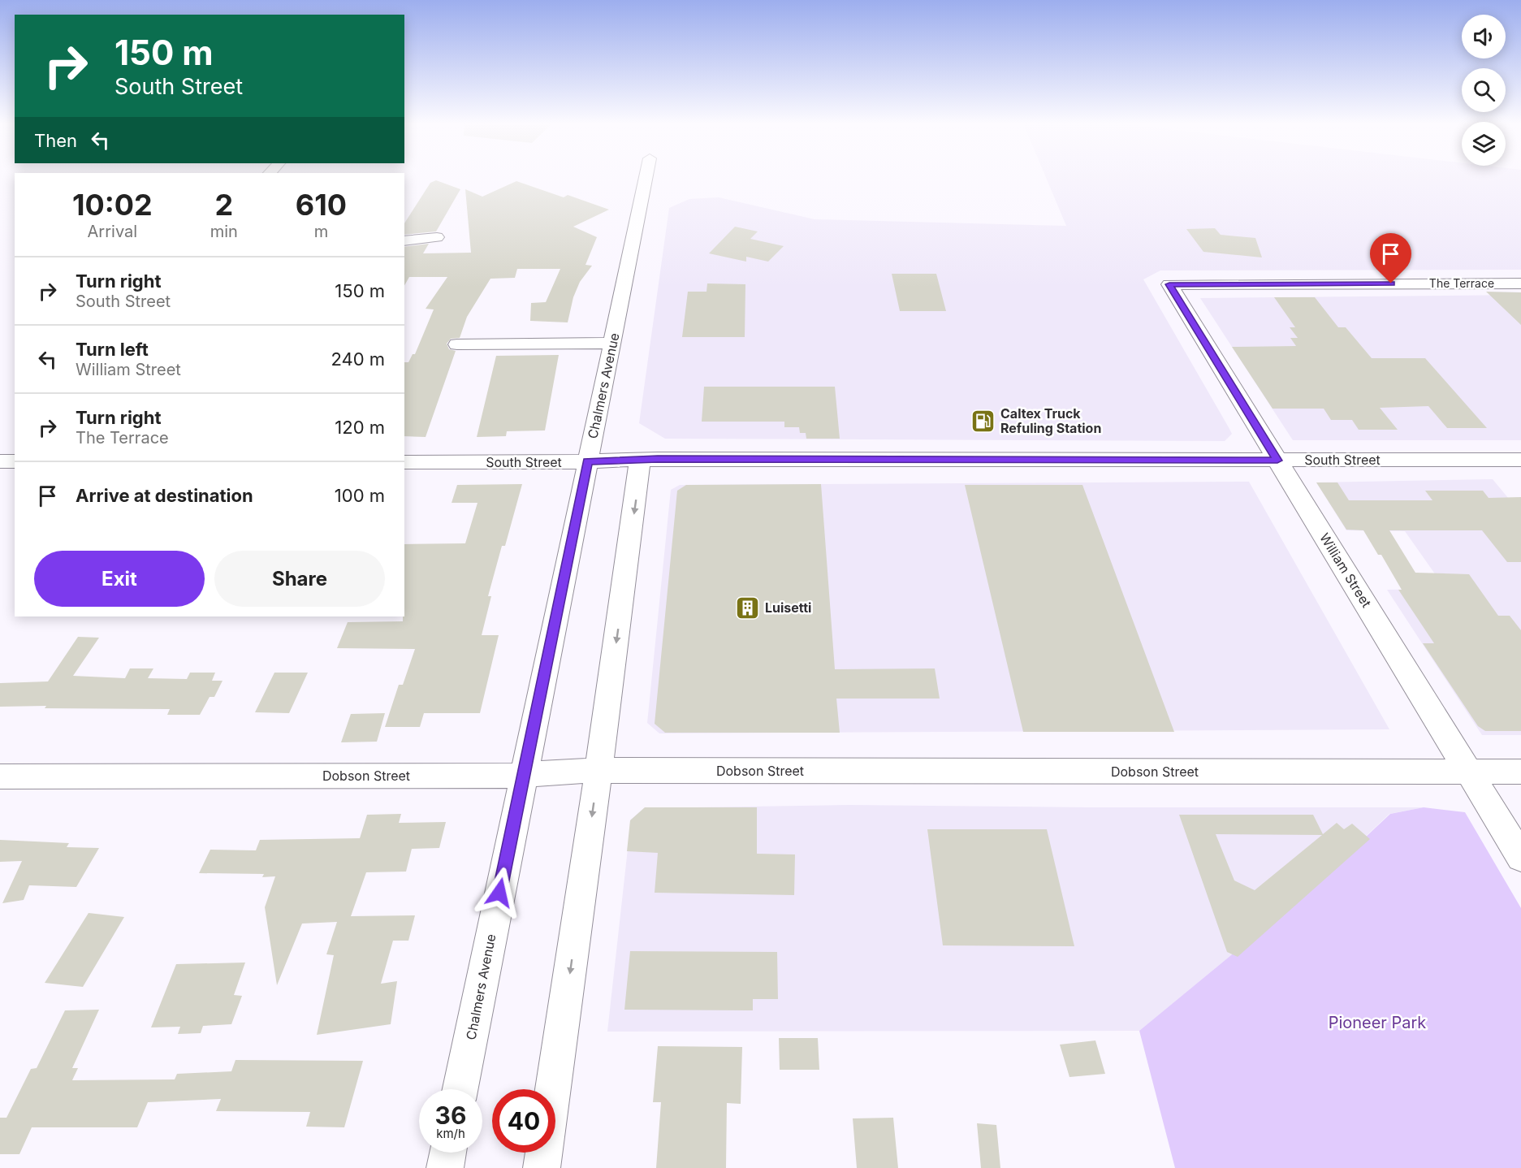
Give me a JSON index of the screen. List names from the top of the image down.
{
  "streets": {
    "street": [
      "The Terrace",
      "Chalmers Avenue",
      "South Street",
      "William Street",
      "Dobson Street"
    ]
  },
  "crossings": [
    ["The Terrace", "William Street"],
    ["Chalmers Avenue", "South Street"],
    ["Chalmers Avenue", "Dobson Street"],
    ["South Street", "William Street"],
    ["William Street", "Dobson Street"]
  ],
  "parks": ["Pioneer Park"],
  "places": {
    "fuel station": ["Caltex Truck Refuling Station"],
    "building": ["Luisetti"]
  },
  "page": {
    "turn": ["150 m", "South Street"],
    "then": "Then",
    "eta": [
      "10:02",
      "Arrival",
      "2",
      "min",
      "610",
      "m"
    ],
    "list": [
      {
        "name": "Turn right",
        "note": "South Street",
        "value": "150 m"
      },
      {
        "name": "Turn left",
        "note": "William Street",
        "value": "240 m"
      },
      {
        "name": "Turn right",
        "note": "The Terrace",
        "value": "120 m"
      },
      {
        "name": "Arrive at destination",
        "value": "100 m"
      }
    ],
    "buttons": ["Exit", "Share"],
    "speed": "36 km/h",
    "limit": "40"
  }
}
